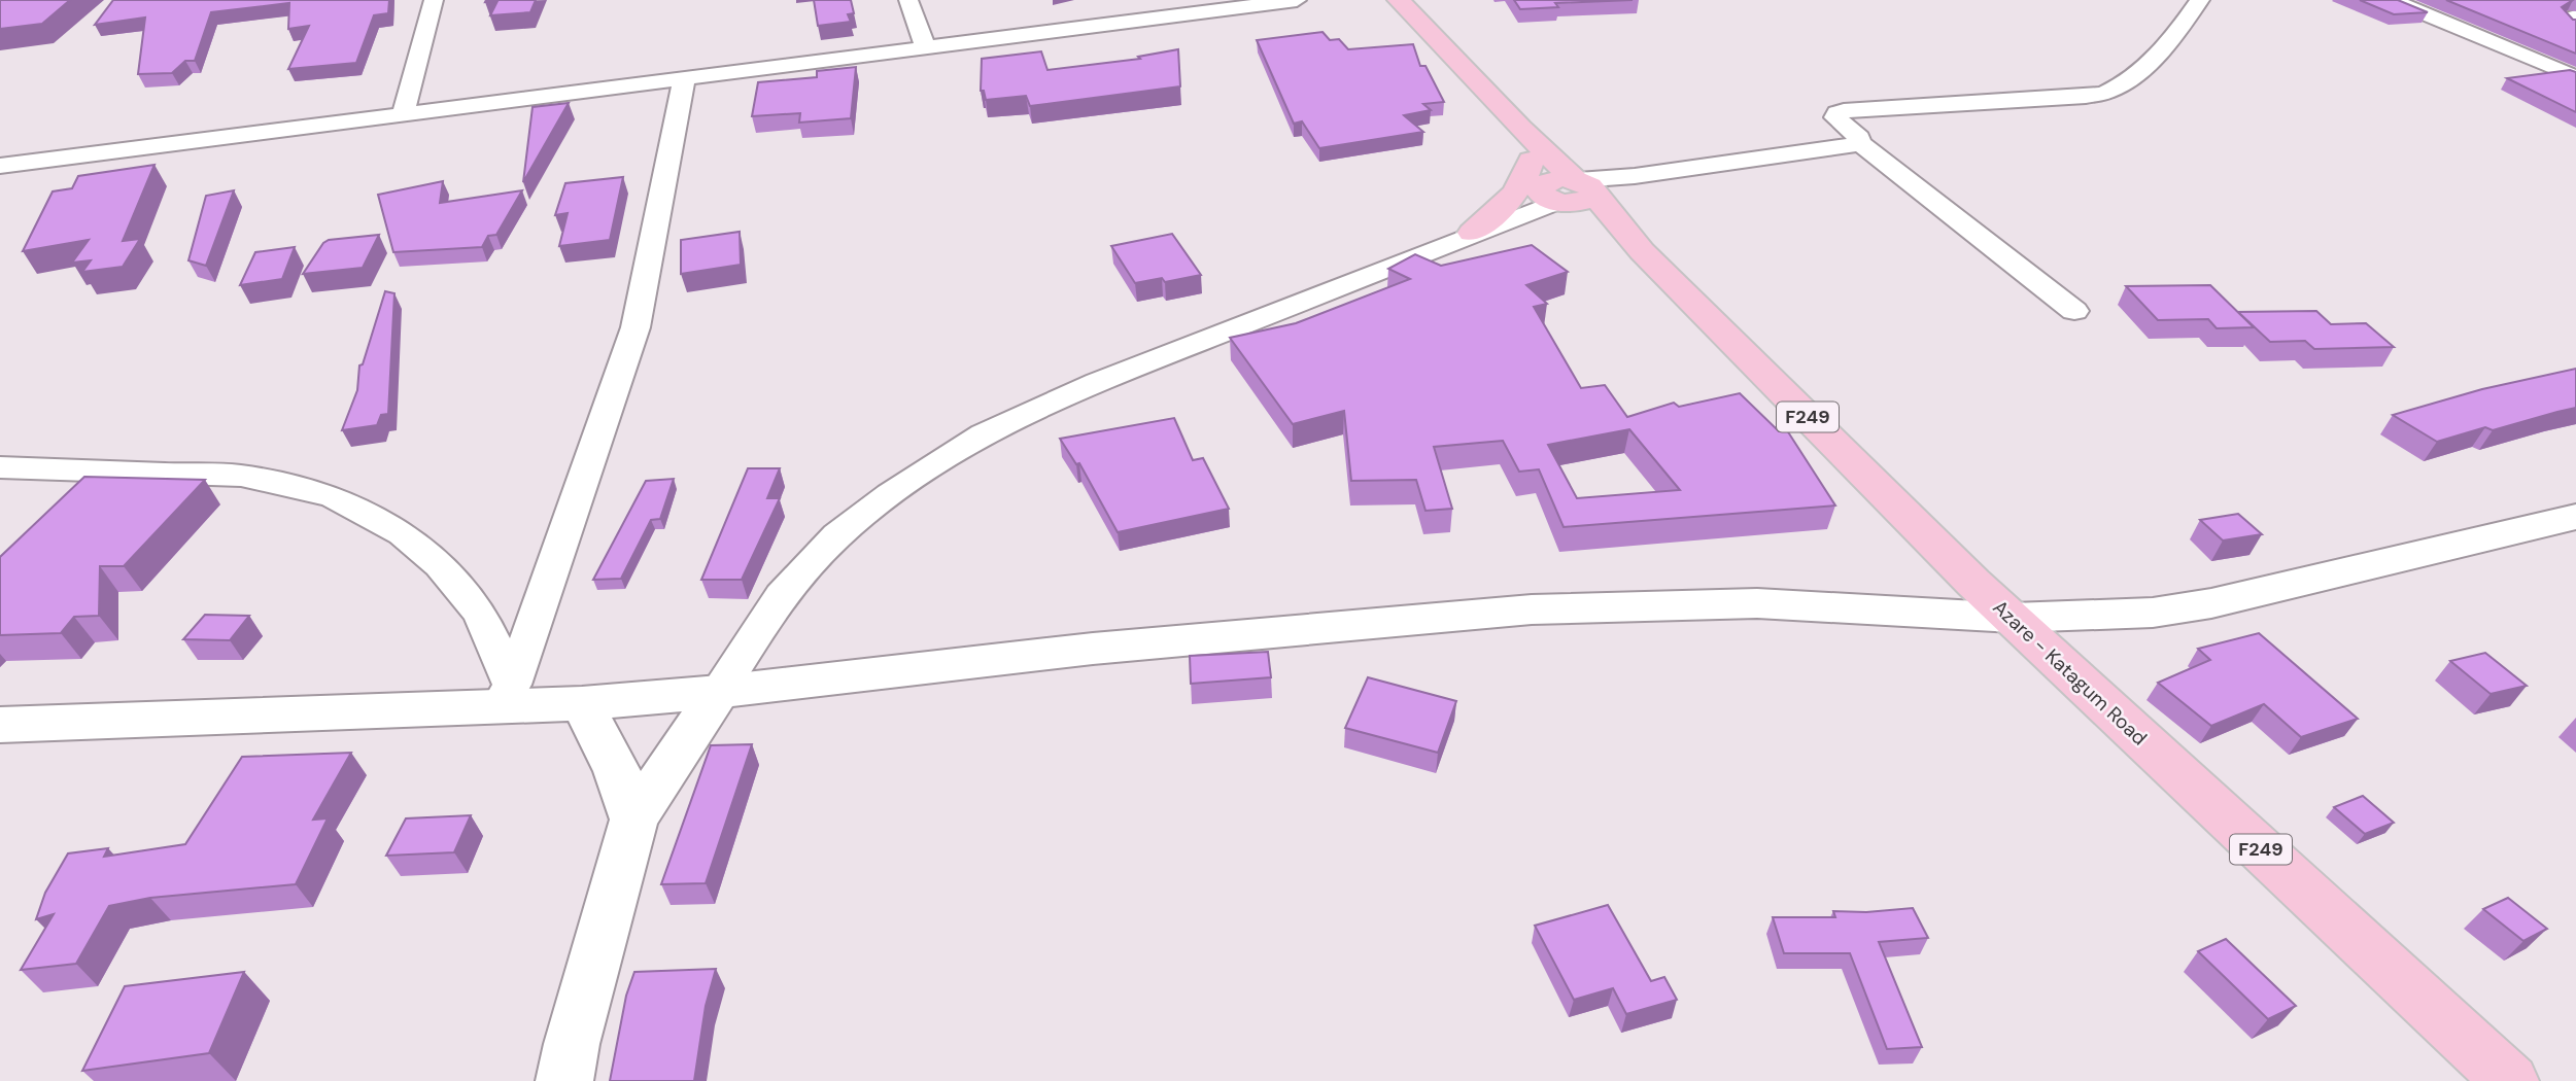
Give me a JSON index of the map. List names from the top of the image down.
{
  "streets": {
    "main road": ["F249", "Azare - Katagum Road"]
  }
}
